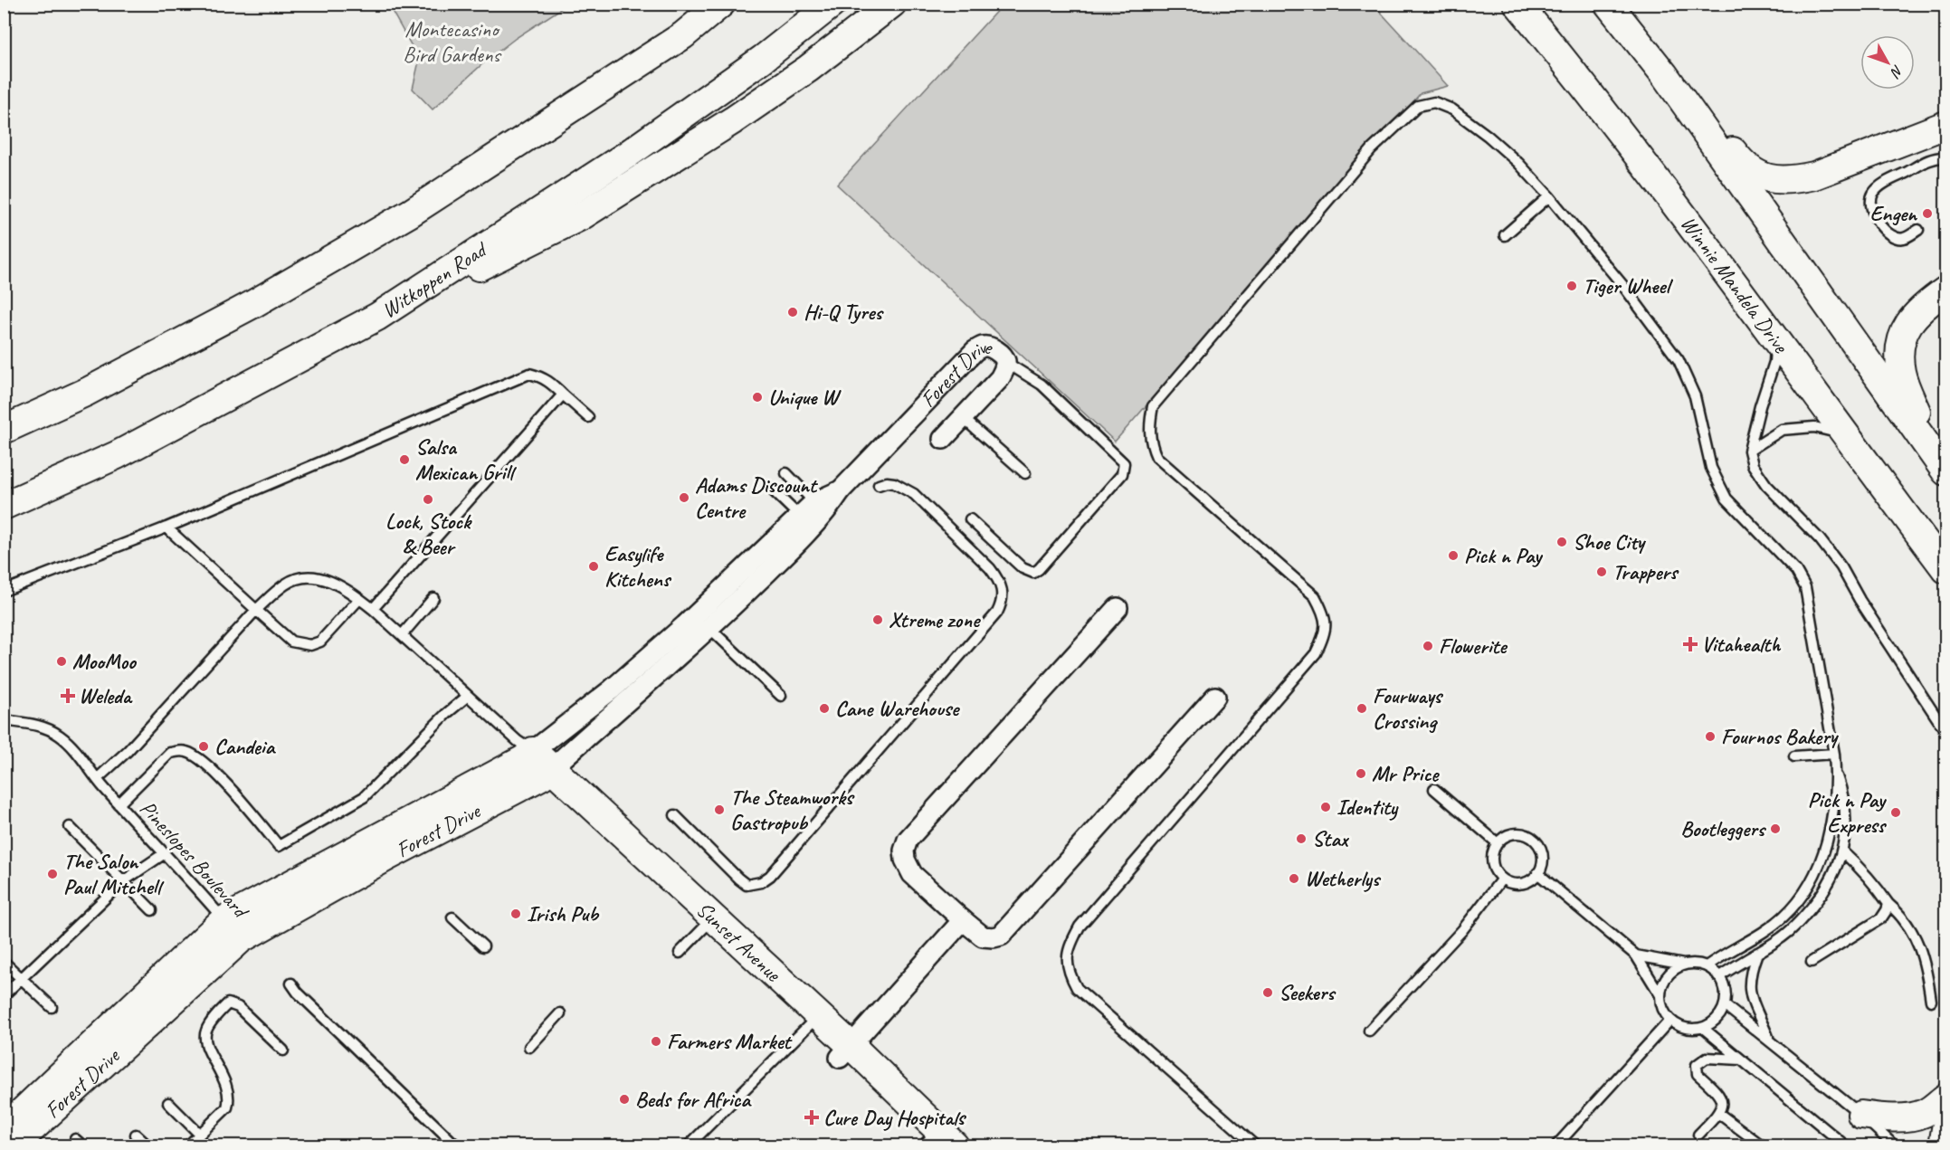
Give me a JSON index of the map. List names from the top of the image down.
{
  "streets": {
    "main road": [
      "Witkoppen Road",
      "Winnie Mandela Drive",
      "Forest Drive",
      "Sunset Avenue"
    ],
    "lane": ["Pineslopes Boulevard"]
  },
  "crossings": [
    ["Forest Drive", "Pineslopes Boulevard"],
    ["Forest Drive", "Sunset Avenue"],
    ["Pineslopes Boulevard", "Sunset Avenue"]
  ],
  "parks": ["Montecasino Bird Gardens"],
  "places": {
    "other": [
      "Engen",
      "Tiger Wheel",
      "Hi-Q Tyres",
      "Unique W",
      "Salsa Mexican Grill",
      "Adams Discount Centre",
      "Lock, Stock & Beer",
      "Shoe City",
      "Pick n Pay",
      "Easylife Kitchens",
      "Trappers",
      "Xtreme zone",
      "Flowerite",
      "MooMoo",
      "Cane Warehouse",
      "Fourways Crossing",
      "Fournos Bakery",
      "Candeia",
      "Mr Price",
      "Identity",
      "The Steamworks Gastropub",
      "Pick n Pay Express",
      "Bootleggers",
      "Stax",
      "The Salon Paul Mitchell",
      "Wetherlys",
      "Irish Pub",
      "Seekers",
      "Farmers Market",
      "Beds for Africa"
    ],
    "health": ["Vitahealth", "Weleda", "Cure Day Hospitals"]
  },
  "north": "bottom right"
}
